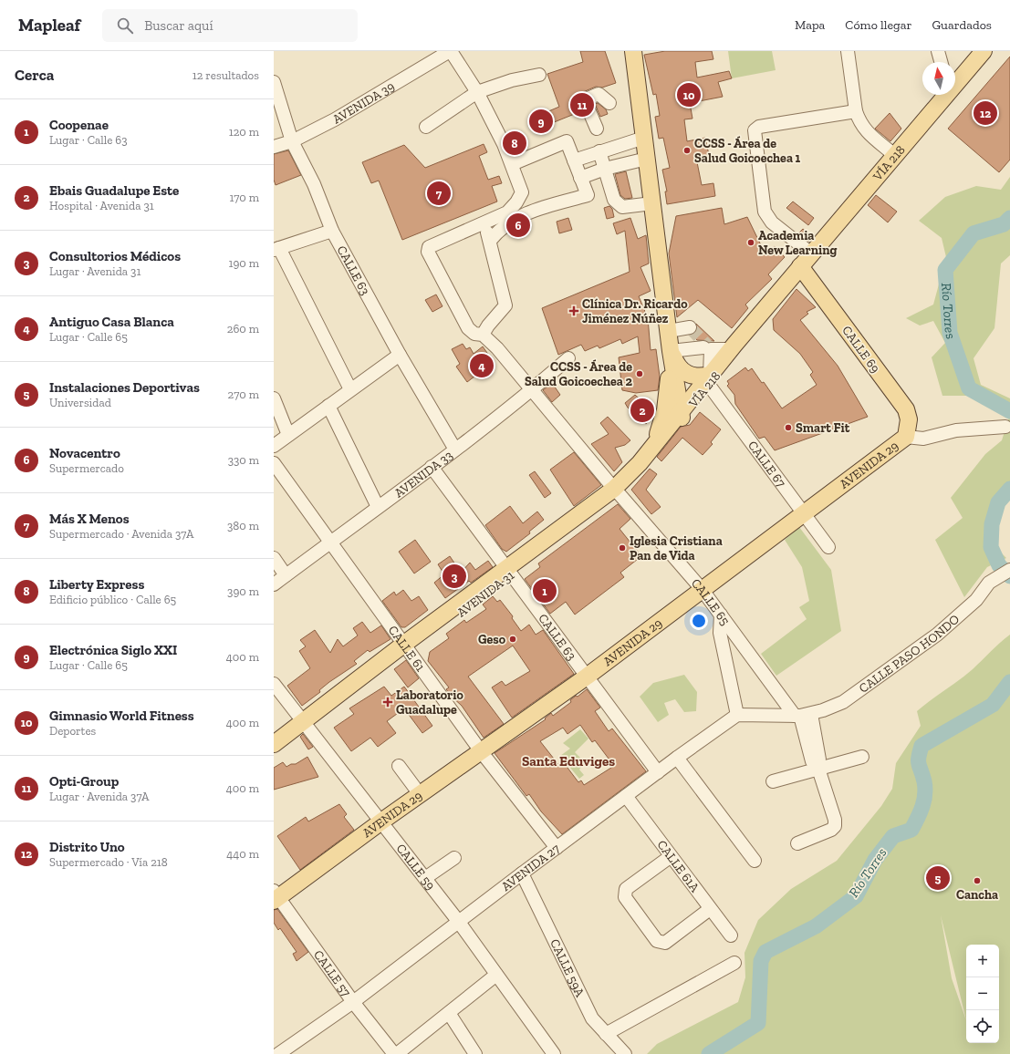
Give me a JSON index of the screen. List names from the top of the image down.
{
  "streets": {
    "main road": [
      "VÍA 218",
      "CALLE 69",
      "AVENIDA 29",
      "AVENIDA 31"
    ],
    "street": [
      "AVENIDA 39",
      "CALLE 63",
      "CALLE 67",
      "AVENIDA 33",
      "CALLE 65",
      "CALLE 61",
      "CALLE PASO HONDO",
      "CALLE 61A",
      "CALLE 59",
      "AVENIDA 27",
      "CALLE 59A",
      "CALLE 57"
    ]
  },
  "crossings": [
    ["AVENIDA 39", "CALLE 63"],
    ["VÍA 218", "CALLE 69"],
    ["VÍA 218", "CALLE 67"],
    ["VÍA 218", "AVENIDA 31"],
    ["CALLE 63", "AVENIDA 29"],
    ["CALLE 63", "AVENIDA 33"],
    ["CALLE 63", "AVENIDA 31"],
    ["CALLE 63", "AVENIDA 27"],
    ["CALLE 69", "AVENIDA 29"],
    ["CALLE 67", "AVENIDA 29"],
    ["AVENIDA 29", "CALLE 65"],
    ["AVENIDA 29", "CALLE 61"],
    ["AVENIDA 29", "CALLE 59"],
    ["AVENIDA 29", "CALLE 57"],
    ["AVENIDA 33", "CALLE 65"],
    ["AVENIDA 33", "CALLE 61"],
    ["AVENIDA 31", "CALLE 65"],
    ["AVENIDA 31", "CALLE 61"],
    ["AVENIDA 31", "CALLE 59"],
    ["CALLE 65", "CALLE PASO HONDO"],
    ["CALLE 61", "AVENIDA 27"],
    ["CALLE 61A", "AVENIDA 27"],
    ["CALLE 59", "AVENIDA 27"],
    ["AVENIDA 27", "CALLE 59A"],
    ["AVENIDA 27", "CALLE 57"]
  ],
  "districts": ["Santa Eduviges"],
  "water": ["Río Torres"],
  "places": {
    "other": [
      "CCSS - Área de Salud Goicoechea 1",
      "Academia New Learning",
      "CCSS - Área de Salud Goicoechea 2",
      "Smart Fit",
      "Iglesia Cristiana Pan de Vida",
      "Geso",
      "Cancha"
    ],
    "health": ["Clínica Dr. Ricardo Jiménez Núñez", "Laboratorio Guadalupe"]
  },
  "north": "top",
  "page": {
    "header": "Mapleaf",
    "search": "Buscar aquí",
    "nav": ["Mapa", "Cómo llegar", "Guardados"],
    "heading": ["Cerca", "12 resultados"],
    "pins": [
      "10",
      "11",
      "12",
      "9",
      "8",
      "7",
      "6",
      "4",
      "2",
      "3",
      "1",
      "5"
    ],
    "list": [
      {
        "mark": "1",
        "name": "Coopenae",
        "note": "Lugar · Calle 63",
        "value": "120 m"
      },
      {
        "mark": "2",
        "name": "Ebais Guadalupe Este",
        "note": "Hospital · Avenida 31",
        "value": "170 m"
      },
      {
        "mark": "3",
        "name": "Consultorios Médicos",
        "note": "Lugar · Avenida 31",
        "value": "190 m"
      },
      {
        "mark": "4",
        "name": "Antiguo Casa Blanca",
        "note": "Lugar · Calle 65",
        "value": "260 m"
      },
      {
        "mark": "5",
        "name": "Instalaciones Deportivas",
        "note": "Universidad",
        "value": "270 m"
      },
      {
        "mark": "6",
        "name": "Novacentro",
        "note": "Supermercado",
        "value": "330 m"
      },
      {
        "mark": "7",
        "name": "Más X Menos",
        "note": "Supermercado · Avenida 37A",
        "value": "380 m"
      },
      {
        "mark": "8",
        "name": "Liberty Express",
        "note": "Edificio público · Calle 65",
        "value": "390 m"
      },
      {
        "mark": "9",
        "name": "Electrónica Siglo XXI",
        "note": "Lugar · Calle 65",
        "value": "400 m"
      },
      {
        "mark": "10",
        "name": "Gimnasio World Fitness",
        "note": "Deportes",
        "value": "400 m"
      },
      {
        "mark": "11",
        "name": "Opti-Group",
        "note": "Lugar · Avenida 37A",
        "value": "400 m"
      },
      {
        "mark": "12",
        "name": "Distrito Uno",
        "note": "Supermercado · Vía 218",
        "value": "440 m"
      }
    ],
    "map_buttons": ["+", "−"]
  }
}
